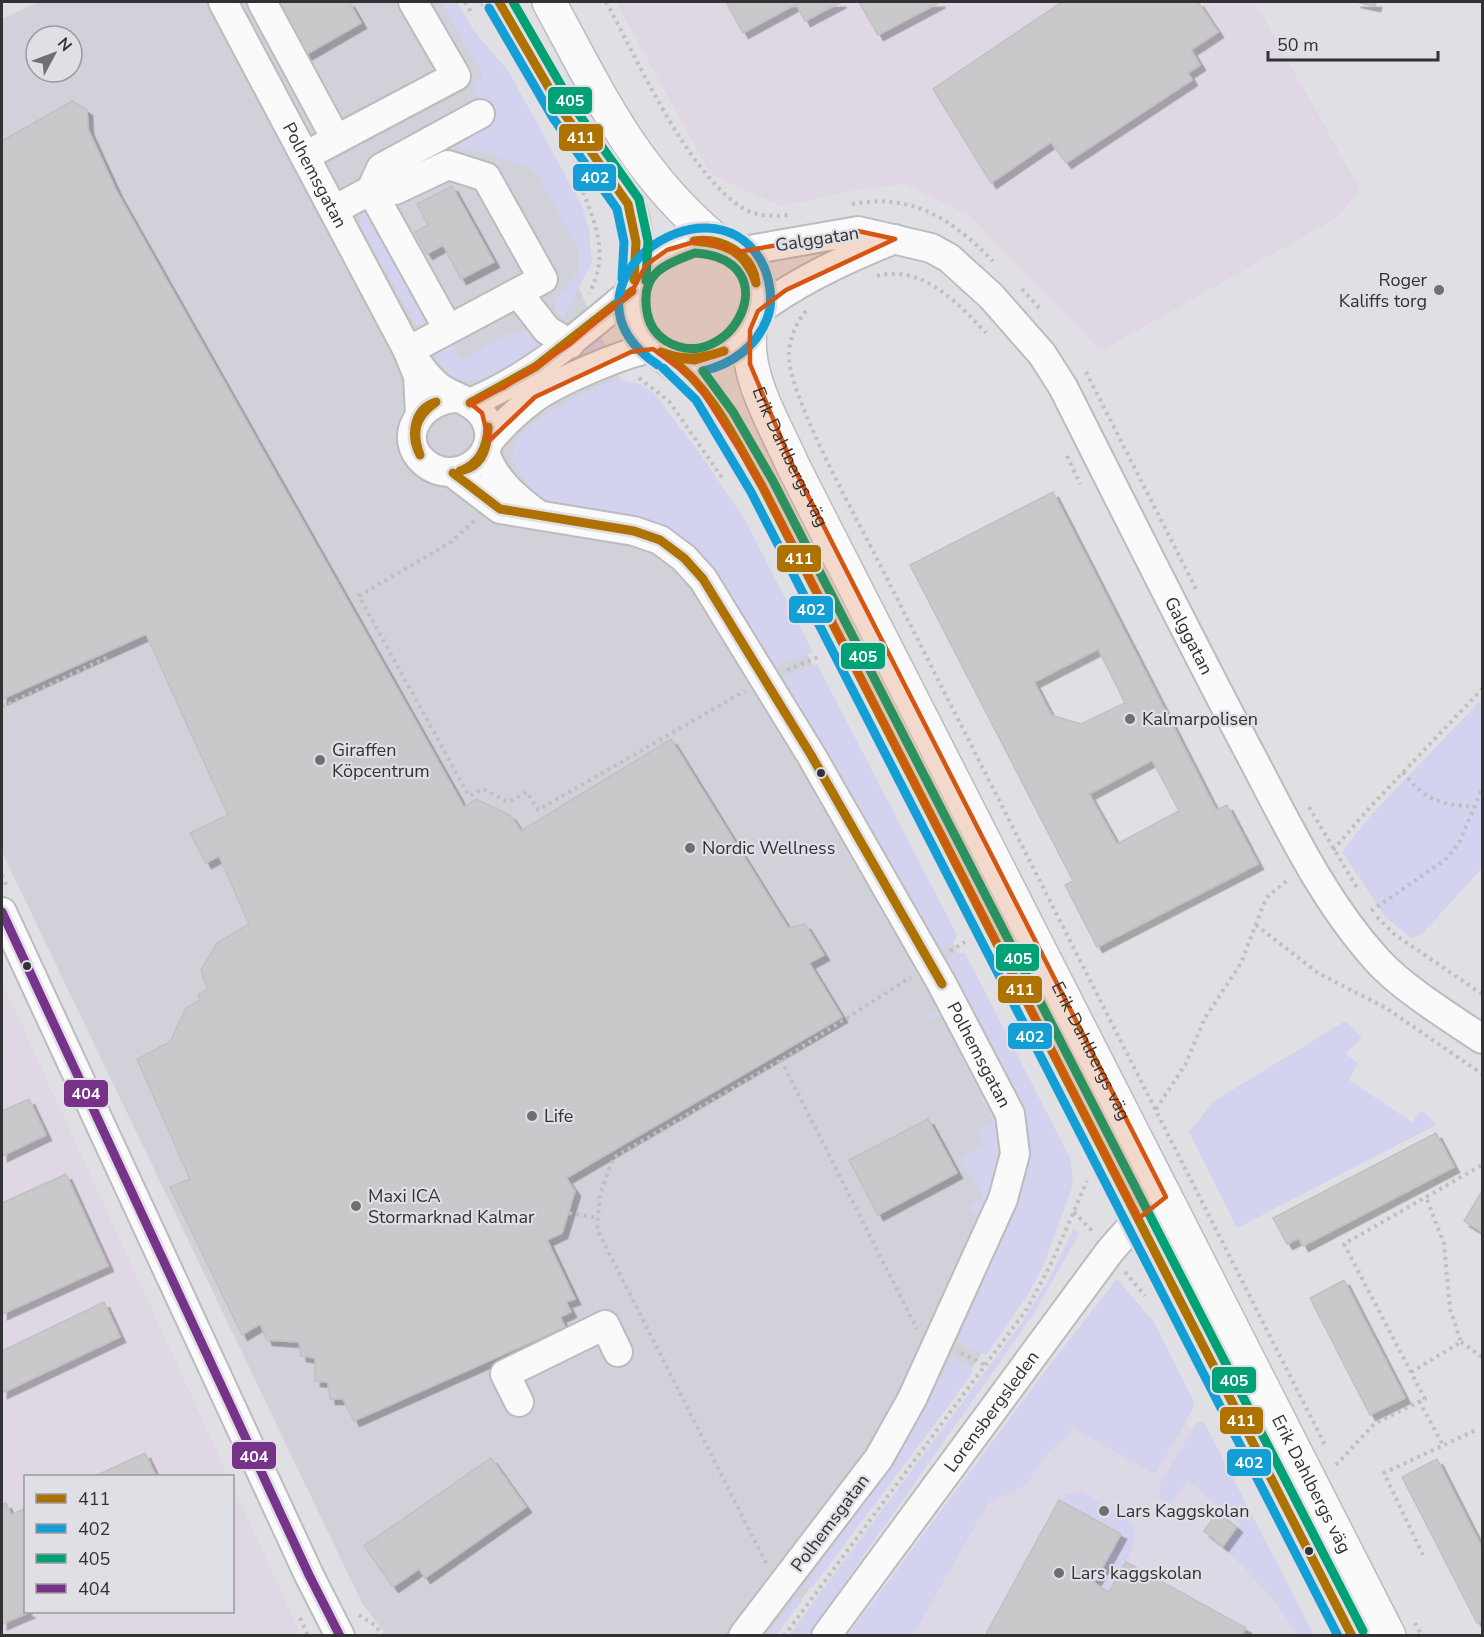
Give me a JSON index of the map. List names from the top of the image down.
{
  "streets": {
    "main road": ["Erik Dahlbergs väg"],
    "street": ["Polhemsgatan", "Galggatan", "Lorensbergsleden"]
  },
  "crossings": [
    ["Galggatan", "Erik Dahlbergs väg"],
    ["Erik Dahlbergs väg", "Lorensbergsleden"]
  ],
  "places": [
    "Roger Kaliffs torg",
    "Kalmarpolisen",
    "Giraffen Köpcentrum",
    "Nordic Wellness",
    "Life",
    "Maxi ICA Stormarknad Kalmar",
    "Lars Kaggskolan",
    "Lars kaggskolan"
  ],
  "lines": [
    "transit line 411",
    "transit line 405",
    "transit line 402",
    "transit line 404"
  ],
  "legend": [
    "411",
    "402",
    "405",
    "404"
  ],
  "scale_bar": "50 m",
  "north": "top right"
}
